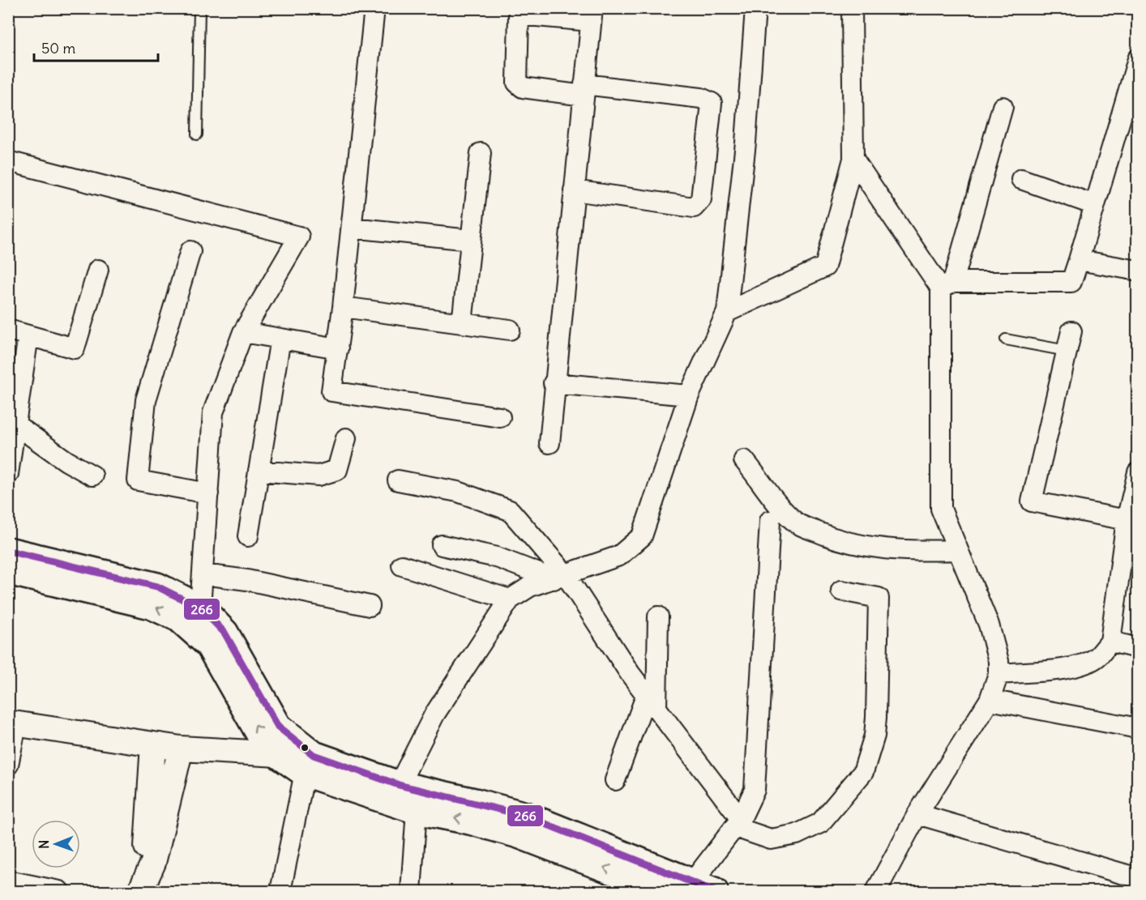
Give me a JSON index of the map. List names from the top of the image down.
{
  "lines": ["transit line 266"],
  "scale_bar": "50 m",
  "north": "left"
}
